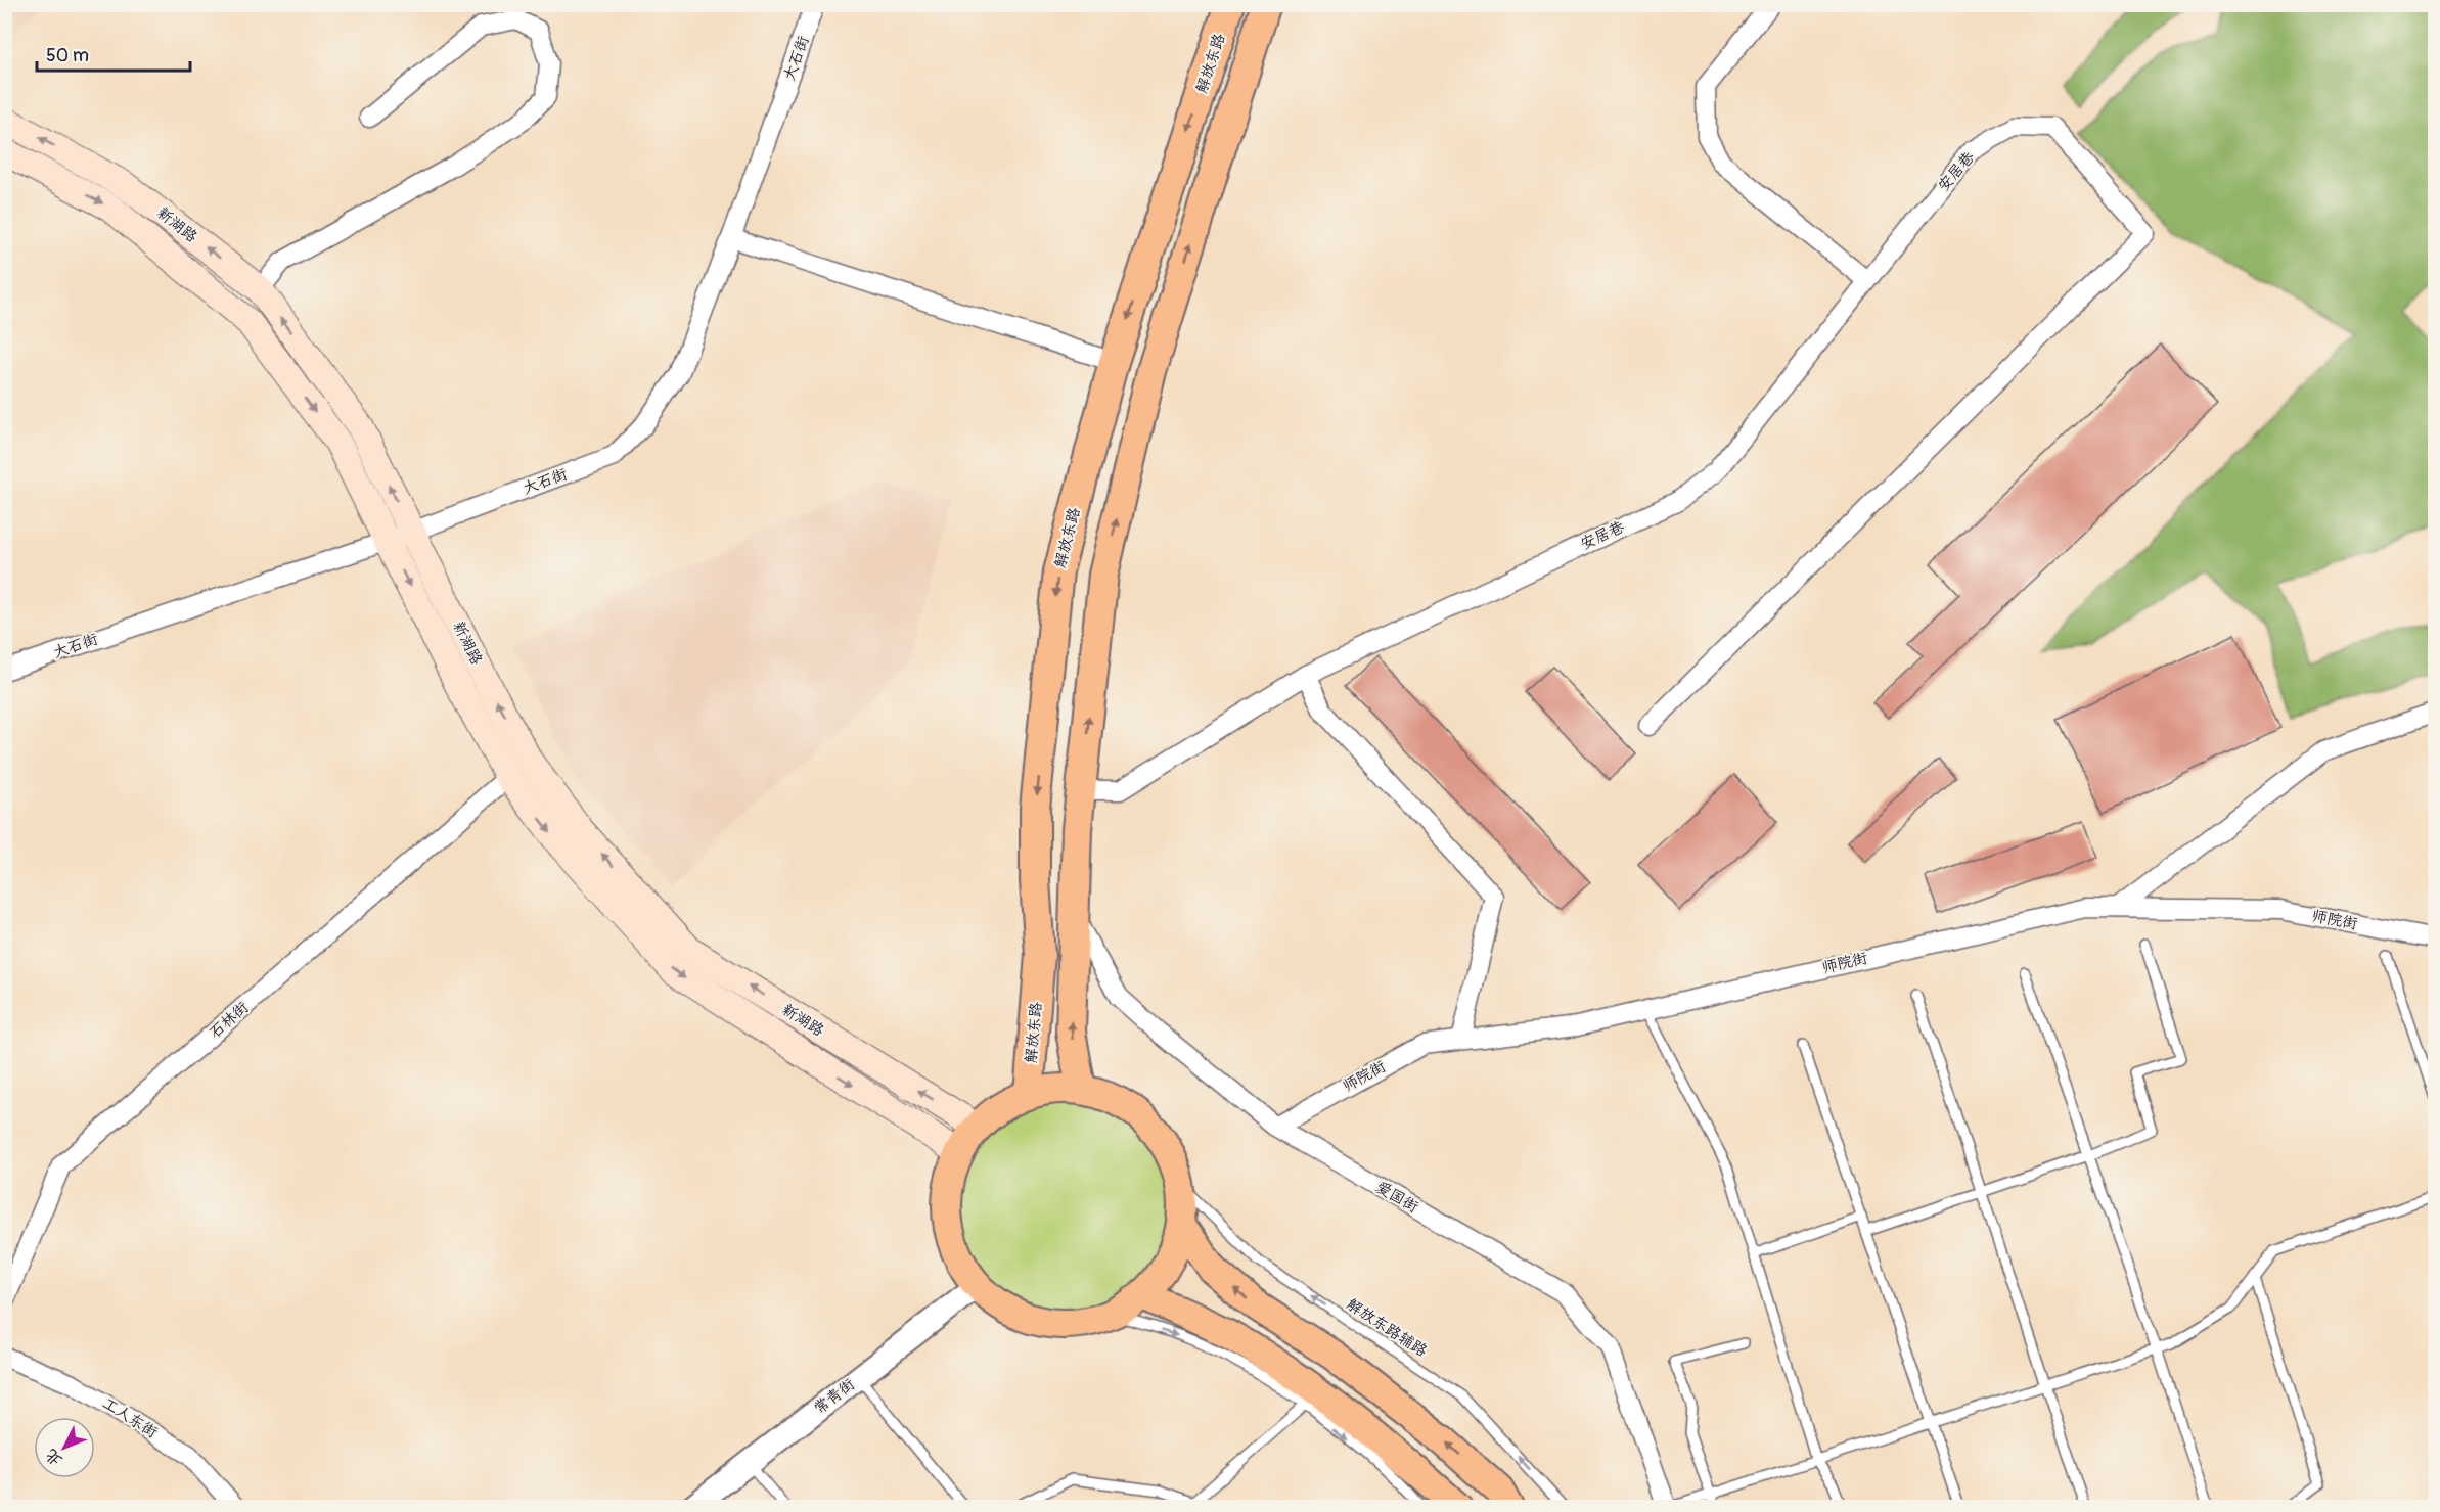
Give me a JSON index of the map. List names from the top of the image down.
{
  "streets": {
    "main road": ["解放东路", "新湖路"],
    "street": [
      "大石街",
      "安居巷",
      "师院街",
      "石林街",
      "爱国街",
      "常青街",
      "工人东街"
    ],
    "lane": ["解放东路辅路"]
  },
  "crossings": [
    ["大石街", "新湖路"],
    ["新湖路", "石林街"],
    ["师院街", "爱国街"]
  ],
  "one_way": ["解放东路辅路"],
  "scale_bar": "50 m",
  "north": "bottom left"
}
